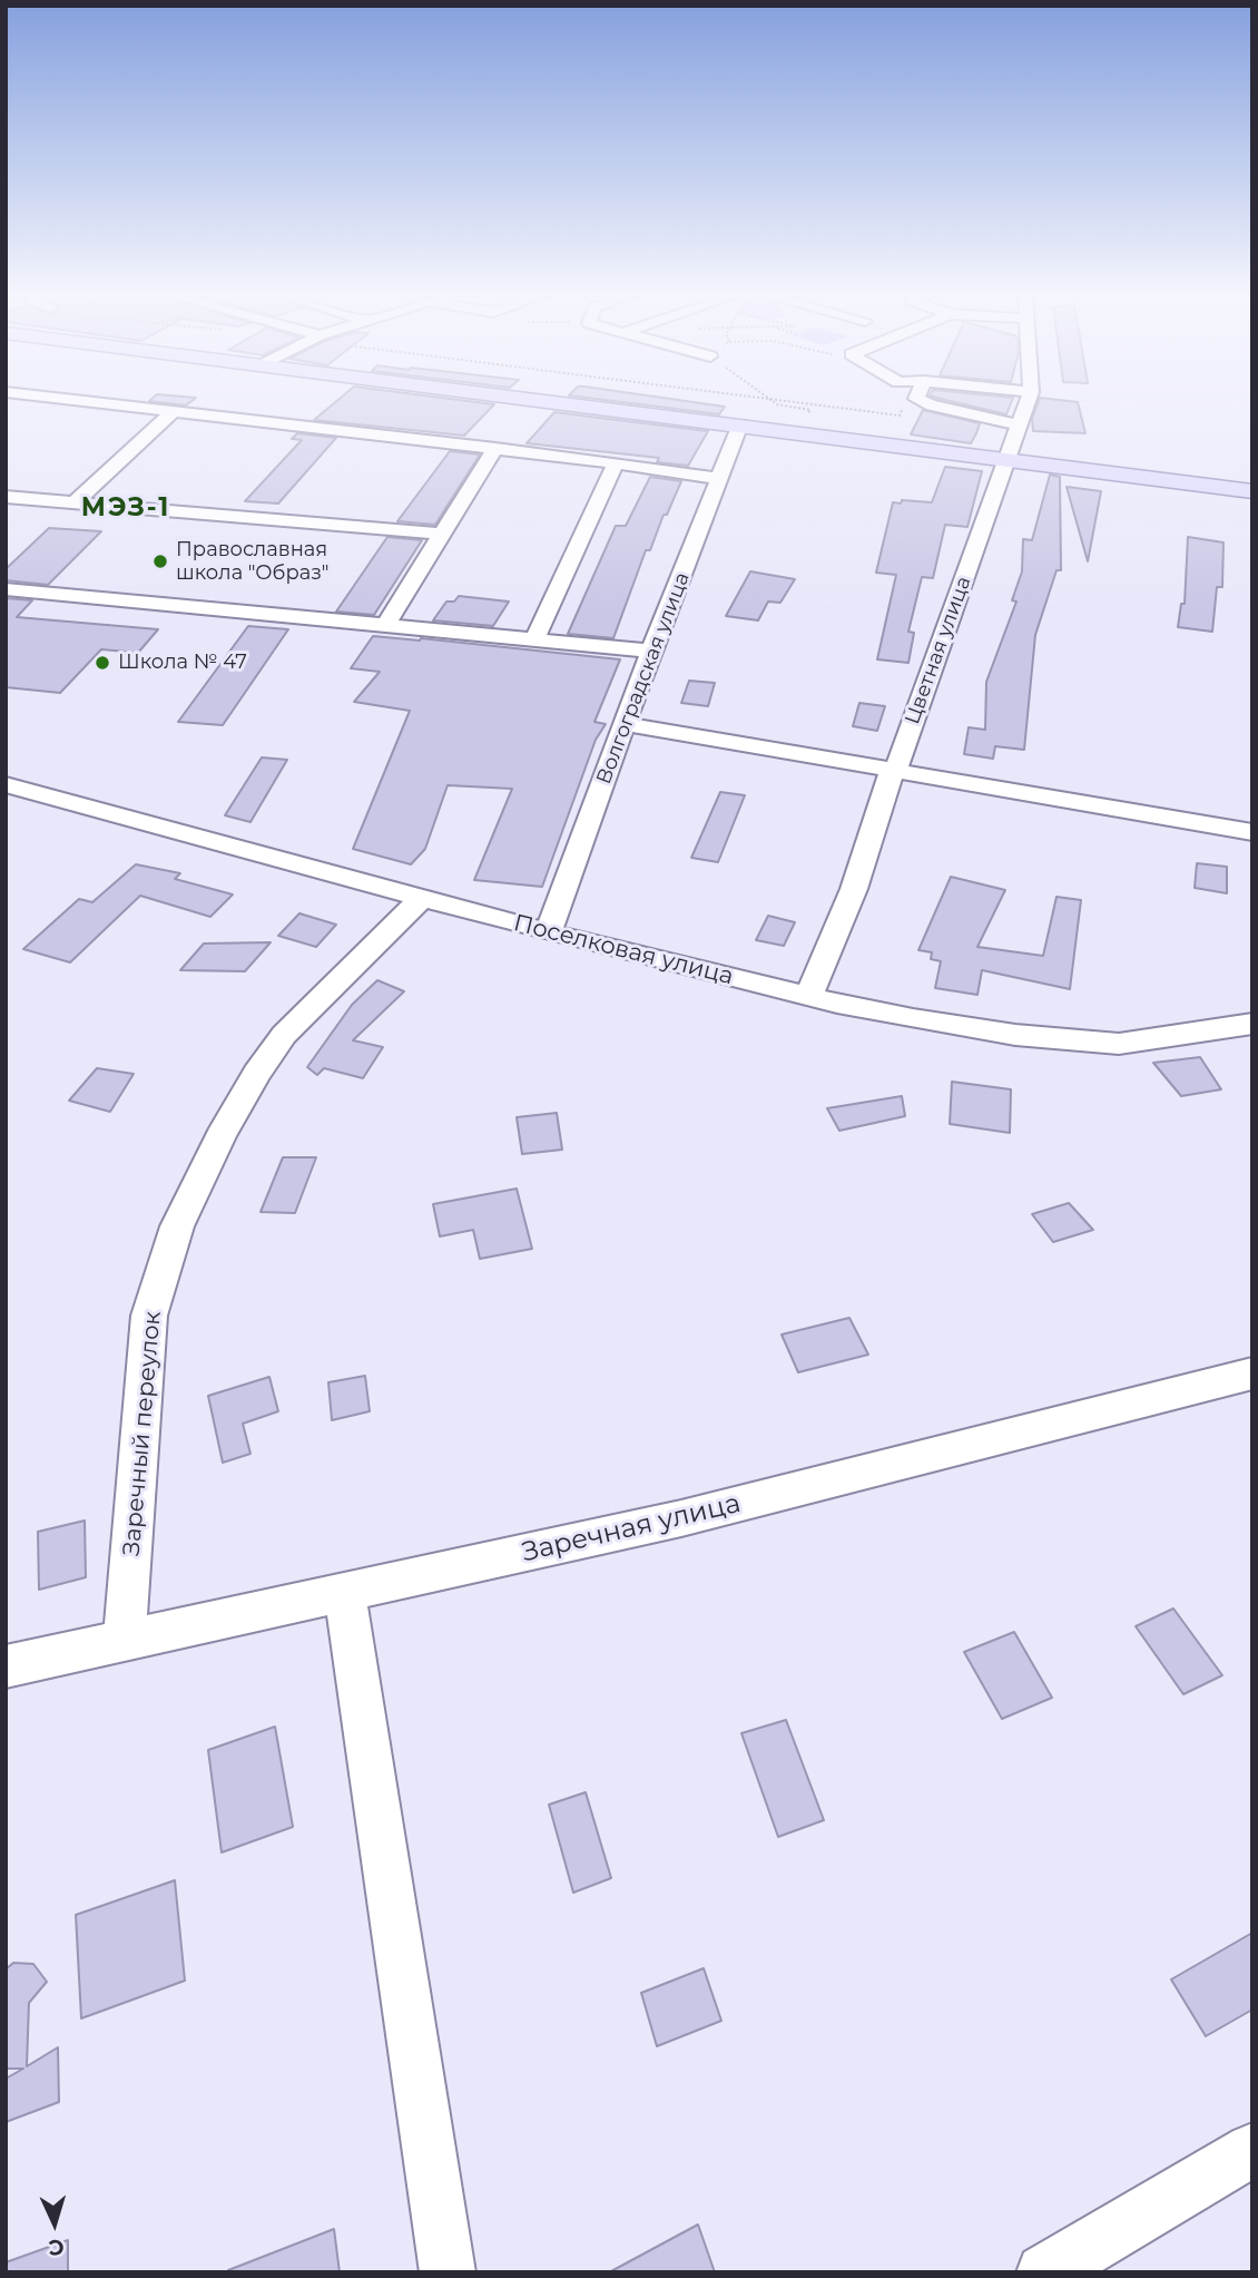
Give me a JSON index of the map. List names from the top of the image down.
{
  "streets": {
    "street": [
      "Цветная улица",
      "Волгоградская улица",
      "Поселковая улица",
      "Заречный переулок",
      "Заречная улица"
    ]
  },
  "crossings": [
    ["Цветная улица", "Поселковая улица"],
    ["Волгоградская улица", "Поселковая улица"],
    ["Поселковая улица", "Заречный переулок"],
    ["Заречный переулок", "Заречная улица"]
  ],
  "districts": ["МЭЗ-1"],
  "places": ["Православная школа \"Образ\"", "Школа № 47"],
  "north": "bottom"
}
